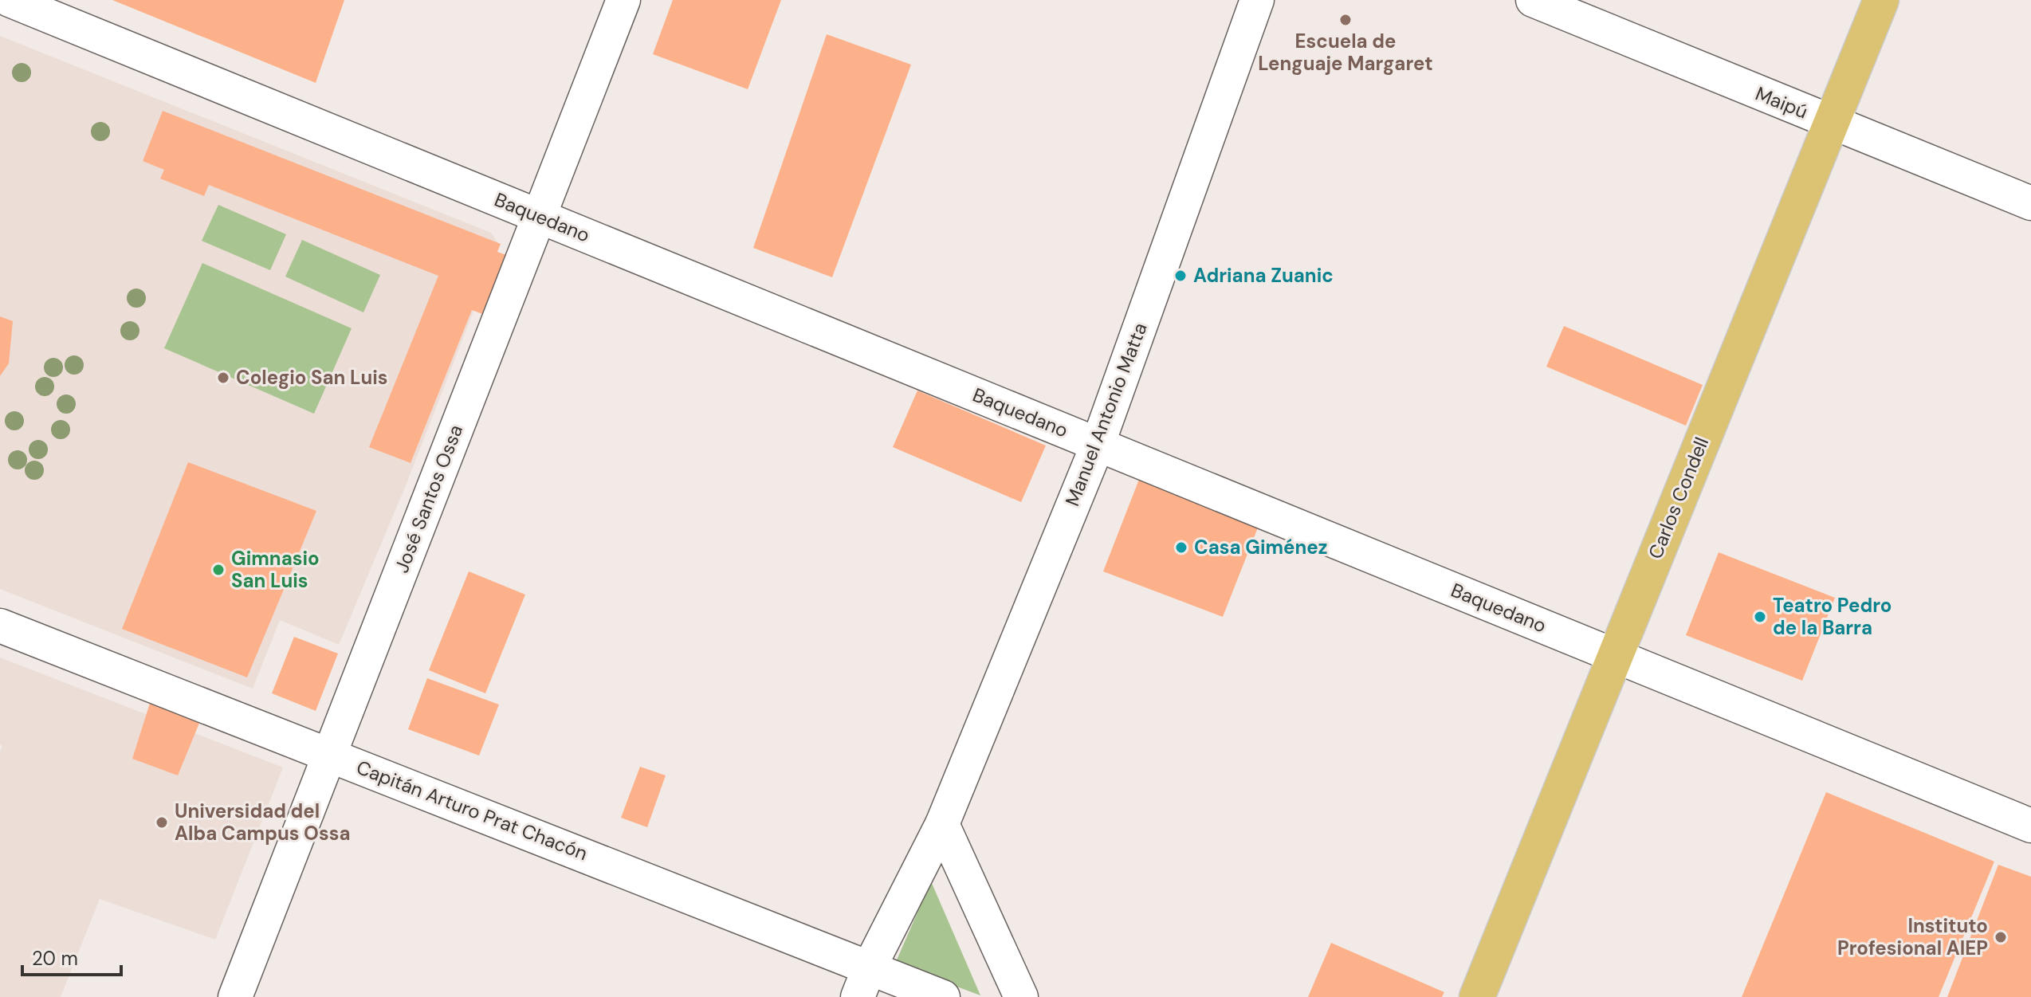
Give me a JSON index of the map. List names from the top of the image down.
{
  "streets": {
    "main road": ["Carlos Condell"],
    "street": [
      "Maipú",
      "Baquedano",
      "Manuel Antonio Matta",
      "José Santos Ossa",
      "Capitán Arturo Prat Chacón"
    ]
  },
  "crossings": [
    ["Maipú", "Carlos Condell"],
    ["Baquedano", "Manuel Antonio Matta"],
    ["Baquedano", "Carlos Condell"],
    ["Baquedano", "José Santos Ossa"],
    ["Manuel Antonio Matta", "Capitán Arturo Prat Chacón"],
    ["José Santos Ossa", "Capitán Arturo Prat Chacón"]
  ],
  "places": [
    "Escuela de Lenguaje Margaret",
    "Adriana Zuanic",
    "Colegio San Luis",
    "Casa Giménez",
    "Gimnasio San Luis",
    "Teatro Pedro de la Barra",
    "Universidad del Alba Campus Ossa",
    "Instituto Profesional AIEP"
  ],
  "scale_bar": "20 m"
}
